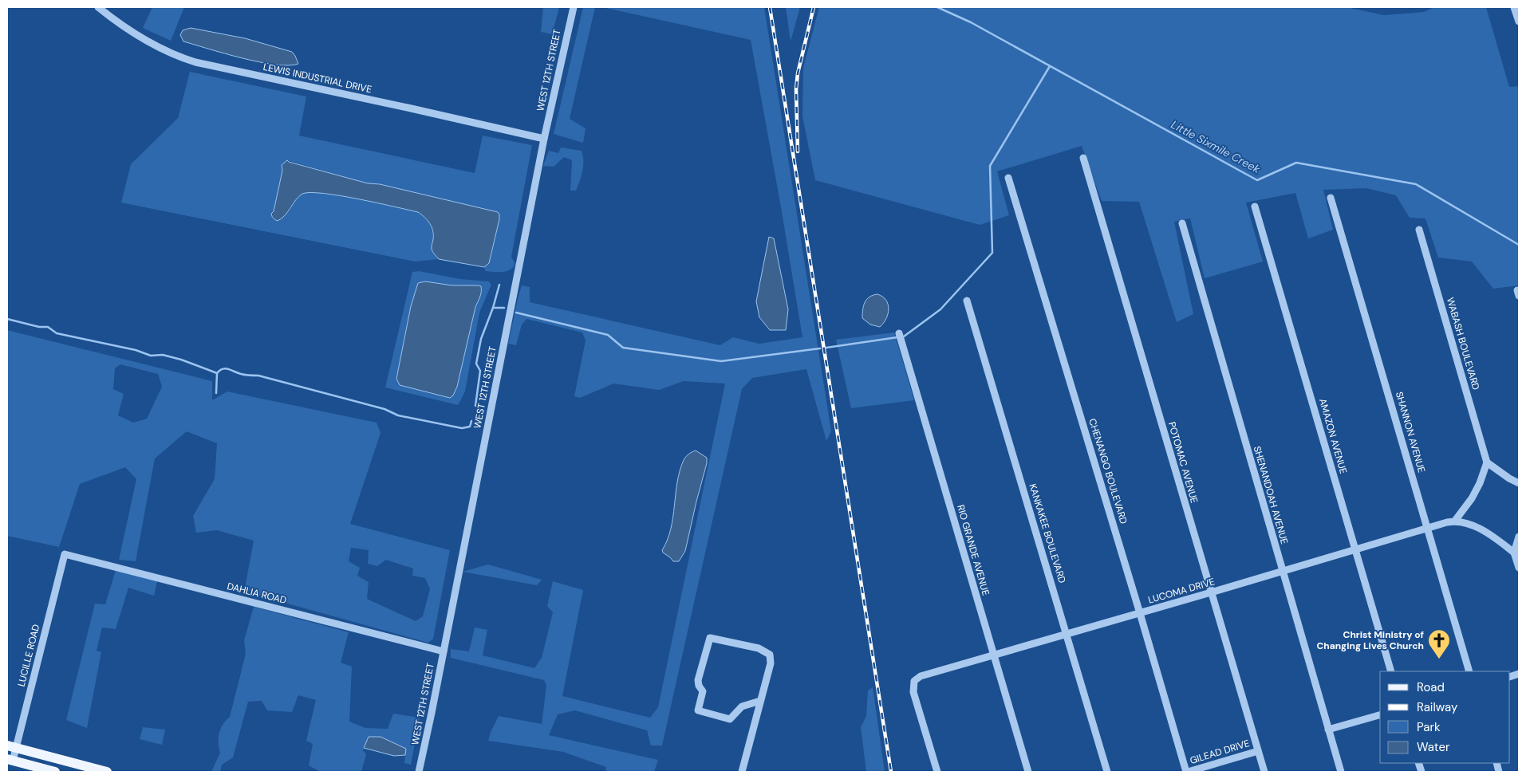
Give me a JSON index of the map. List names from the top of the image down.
{
  "streets": {
    "street": [
      "WEST 12TH STREET",
      "LEWIS INDUSTRIAL DRIVE",
      "WABASH BOULEVARD",
      "SHANNON AVENUE",
      "AMAZON AVENUE",
      "POTOMAC AVENUE",
      "CHENANGO BOULEVARD",
      "SHENANDOAH AVENUE",
      "KANKAKEE BOULEVARD",
      "RIO GRANDE AVENUE",
      "LUCOMA DRIVE",
      "DAHLIA ROAD",
      "LUCILLE ROAD",
      "GILEAD DRIVE"
    ]
  },
  "crossings": [
    ["WEST 12TH STREET", "LEWIS INDUSTRIAL DRIVE"],
    ["WEST 12TH STREET", "DAHLIA ROAD"],
    ["SHANNON AVENUE", "LUCOMA DRIVE"],
    ["AMAZON AVENUE", "LUCOMA DRIVE"],
    ["POTOMAC AVENUE", "LUCOMA DRIVE"],
    ["POTOMAC AVENUE", "GILEAD DRIVE"],
    ["CHENANGO BOULEVARD", "LUCOMA DRIVE"],
    ["CHENANGO BOULEVARD", "GILEAD DRIVE"],
    ["SHENANDOAH AVENUE", "LUCOMA DRIVE"],
    ["KANKAKEE BOULEVARD", "LUCOMA DRIVE"],
    ["RIO GRANDE AVENUE", "LUCOMA DRIVE"],
    ["DAHLIA ROAD", "LUCILLE ROAD"]
  ],
  "water": ["Little Sixmile Creek"],
  "places": {
    "church": ["Christ Ministry of Changing Lives Church"]
  },
  "legend": [
    "Road",
    "Railway",
    "Park",
    "Water"
  ]
}
